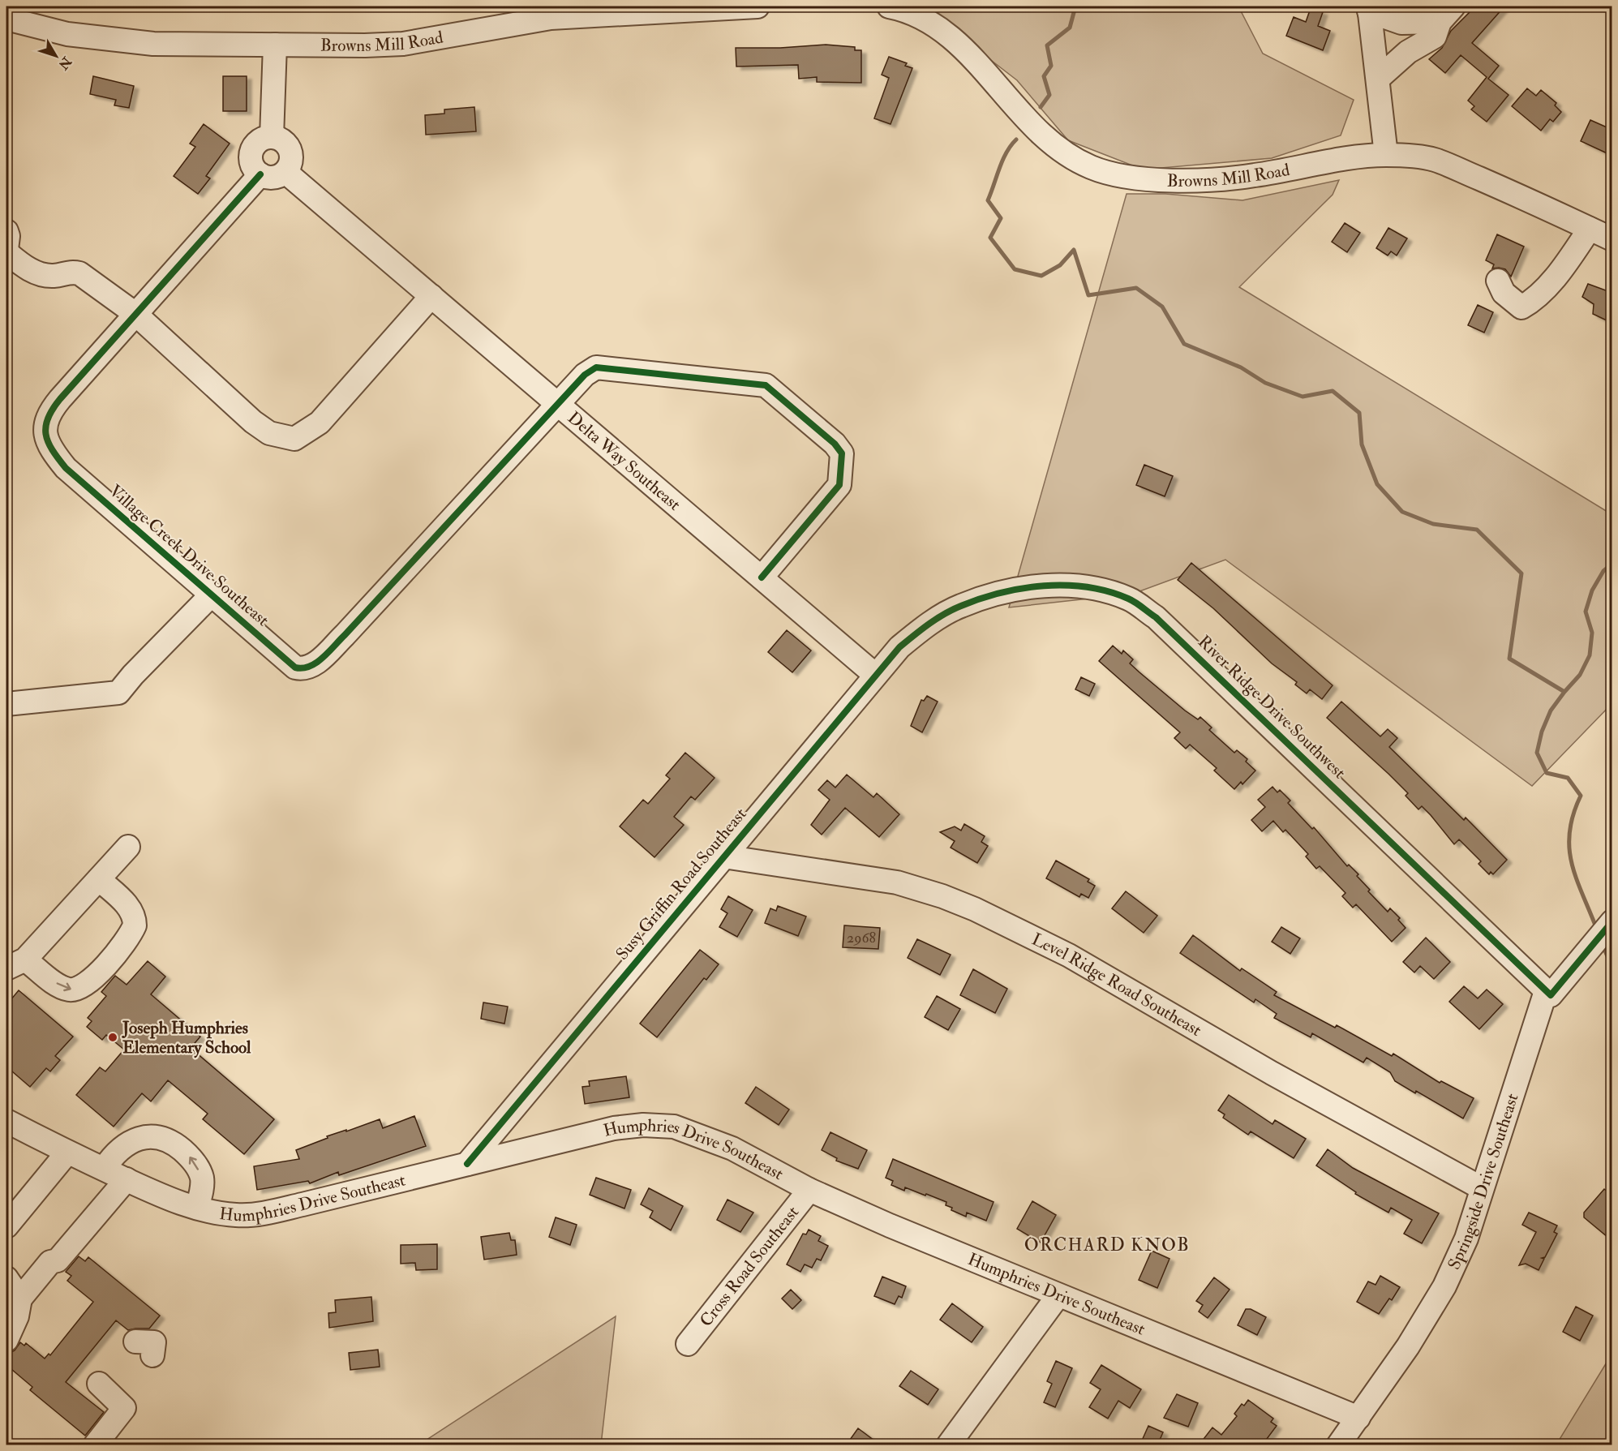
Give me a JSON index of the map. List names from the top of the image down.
{
  "streets": {
    "street": [
      "Browns Mill Road",
      "Delta Way Southeast",
      "Village Creek Drive Southeast",
      "River Ridge Drive Southwest",
      "Susy Griffin Road Southeast",
      "Level Ridge Road Southeast",
      "Humphries Drive Southeast",
      "Springside Drive Southeast",
      "Cross Road Southeast"
    ]
  },
  "crossings": [
    ["Delta Way Southeast", "Village Creek Drive Southeast"],
    ["Delta Way Southeast", "Susy Griffin Road Southeast"],
    ["River Ridge Drive Southwest", "Susy Griffin Road Southeast"],
    ["River Ridge Drive Southwest", "Springside Drive Southeast"],
    ["Susy Griffin Road Southeast", "Level Ridge Road Southeast"],
    ["Susy Griffin Road Southeast", "Humphries Drive Southeast"],
    ["Level Ridge Road Southeast", "Springside Drive Southeast"],
    ["Humphries Drive Southeast", "Springside Drive Southeast"],
    ["Humphries Drive Southeast", "Cross Road Southeast"]
  ],
  "districts": ["ORCHARD KNOB"],
  "places": ["Joseph Humphries Elementary School"],
  "house_numbers": ["2968"],
  "north": "bottom right"
}
